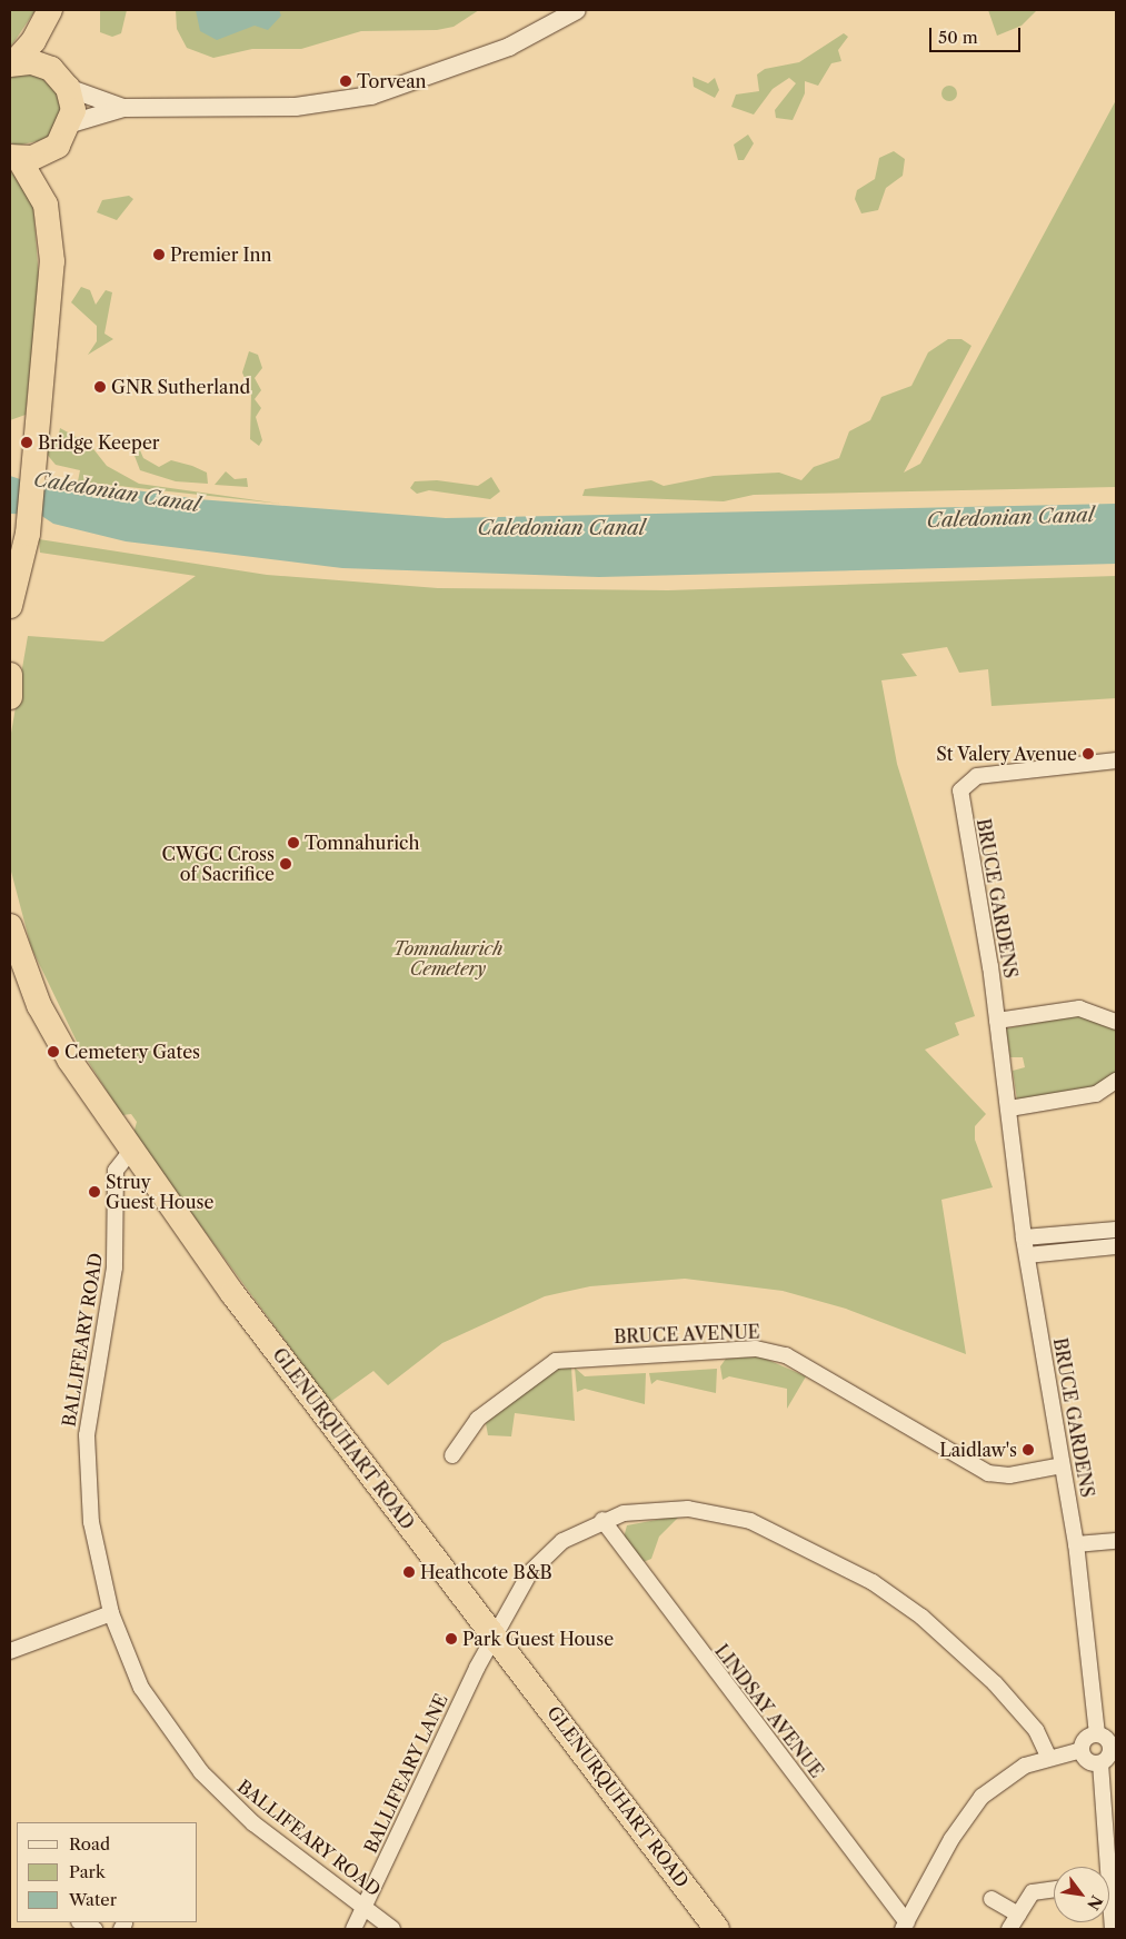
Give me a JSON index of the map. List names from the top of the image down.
{
  "streets": {
    "highway": ["GLENURQUHART ROAD"],
    "street": [
      "BRUCE GARDENS",
      "BRUCE AVENUE",
      "BALLIFEARY ROAD",
      "LINDSAY AVENUE",
      "BALLIFEARY LANE"
    ]
  },
  "crossings": [
    ["BRUCE GARDENS", "BRUCE AVENUE"],
    ["BALLIFEARY ROAD", "GLENURQUHART ROAD"],
    ["BALLIFEARY ROAD", "BALLIFEARY LANE"],
    ["GLENURQUHART ROAD", "BALLIFEARY LANE"],
    ["LINDSAY AVENUE", "BALLIFEARY LANE"]
  ],
  "water": ["Caledonian Canal"],
  "parks": ["Tomnahurich Cemetery"],
  "places": [
    "Torvean",
    "Premier Inn",
    "GNR Sutherland",
    "Bridge Keeper",
    "St Valery Avenue",
    "Tomnahurich",
    "CWGC Cross of Sacrifice",
    "Cemetery Gates",
    "Struy Guest House",
    "Laidlaw's",
    "Heathcote B&B",
    "Park Guest House"
  ],
  "legend": ["Road", "Park", "Water"],
  "scale_bar": "50 m",
  "north": "bottom right"
}
